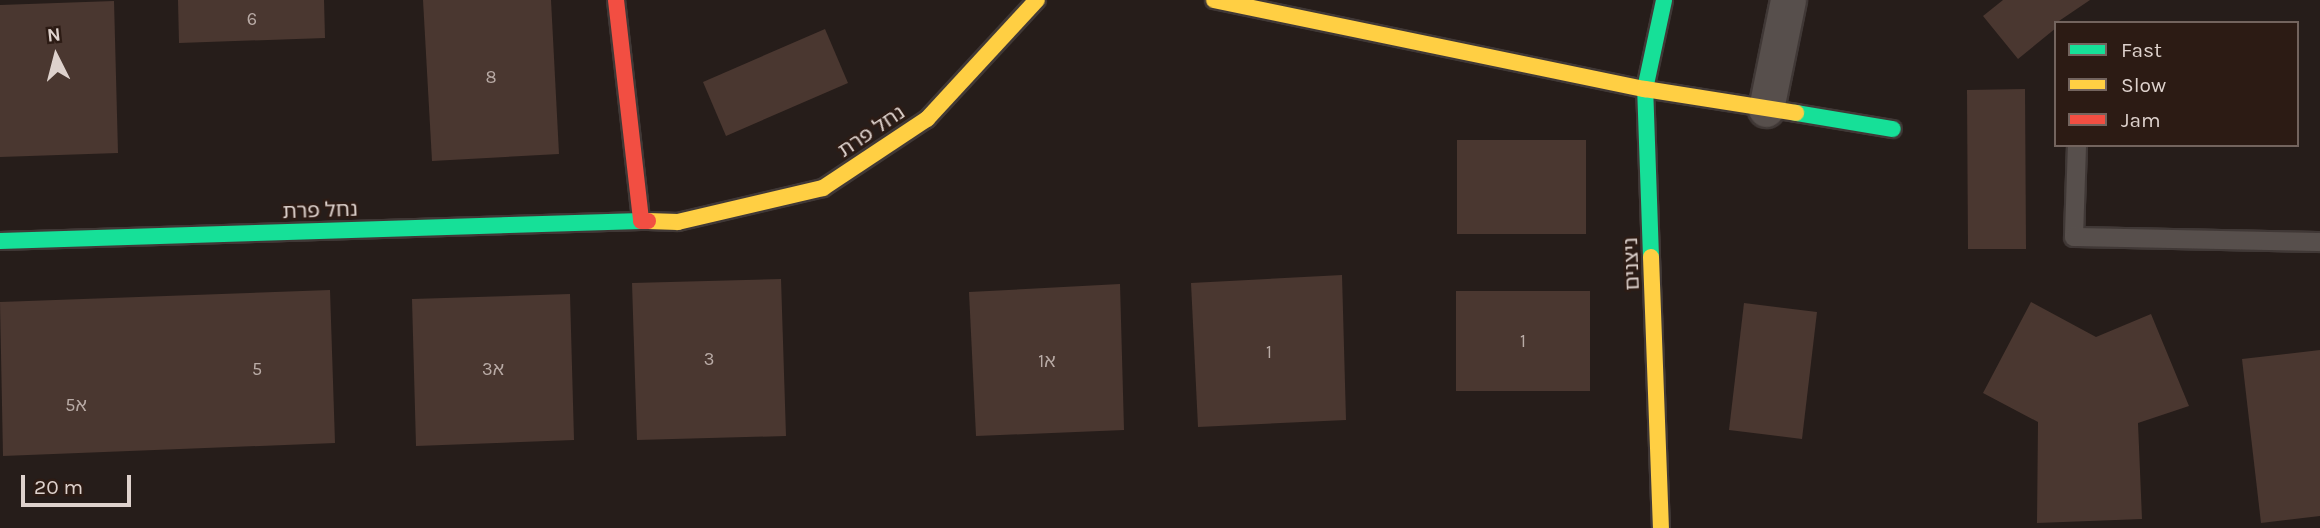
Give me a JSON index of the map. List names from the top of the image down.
{
  "streets": {
    "street": ["נחל פרת", "ניצנים"]
  },
  "house_numbers": [
    "6",
    "8",
    "1",
    "1",
    "3",
    "1א",
    "5",
    "3א",
    "5א"
  ],
  "legend": ["Fast", "Slow", "Jam"],
  "scale_bar": "20 m",
  "north": "top"
}
